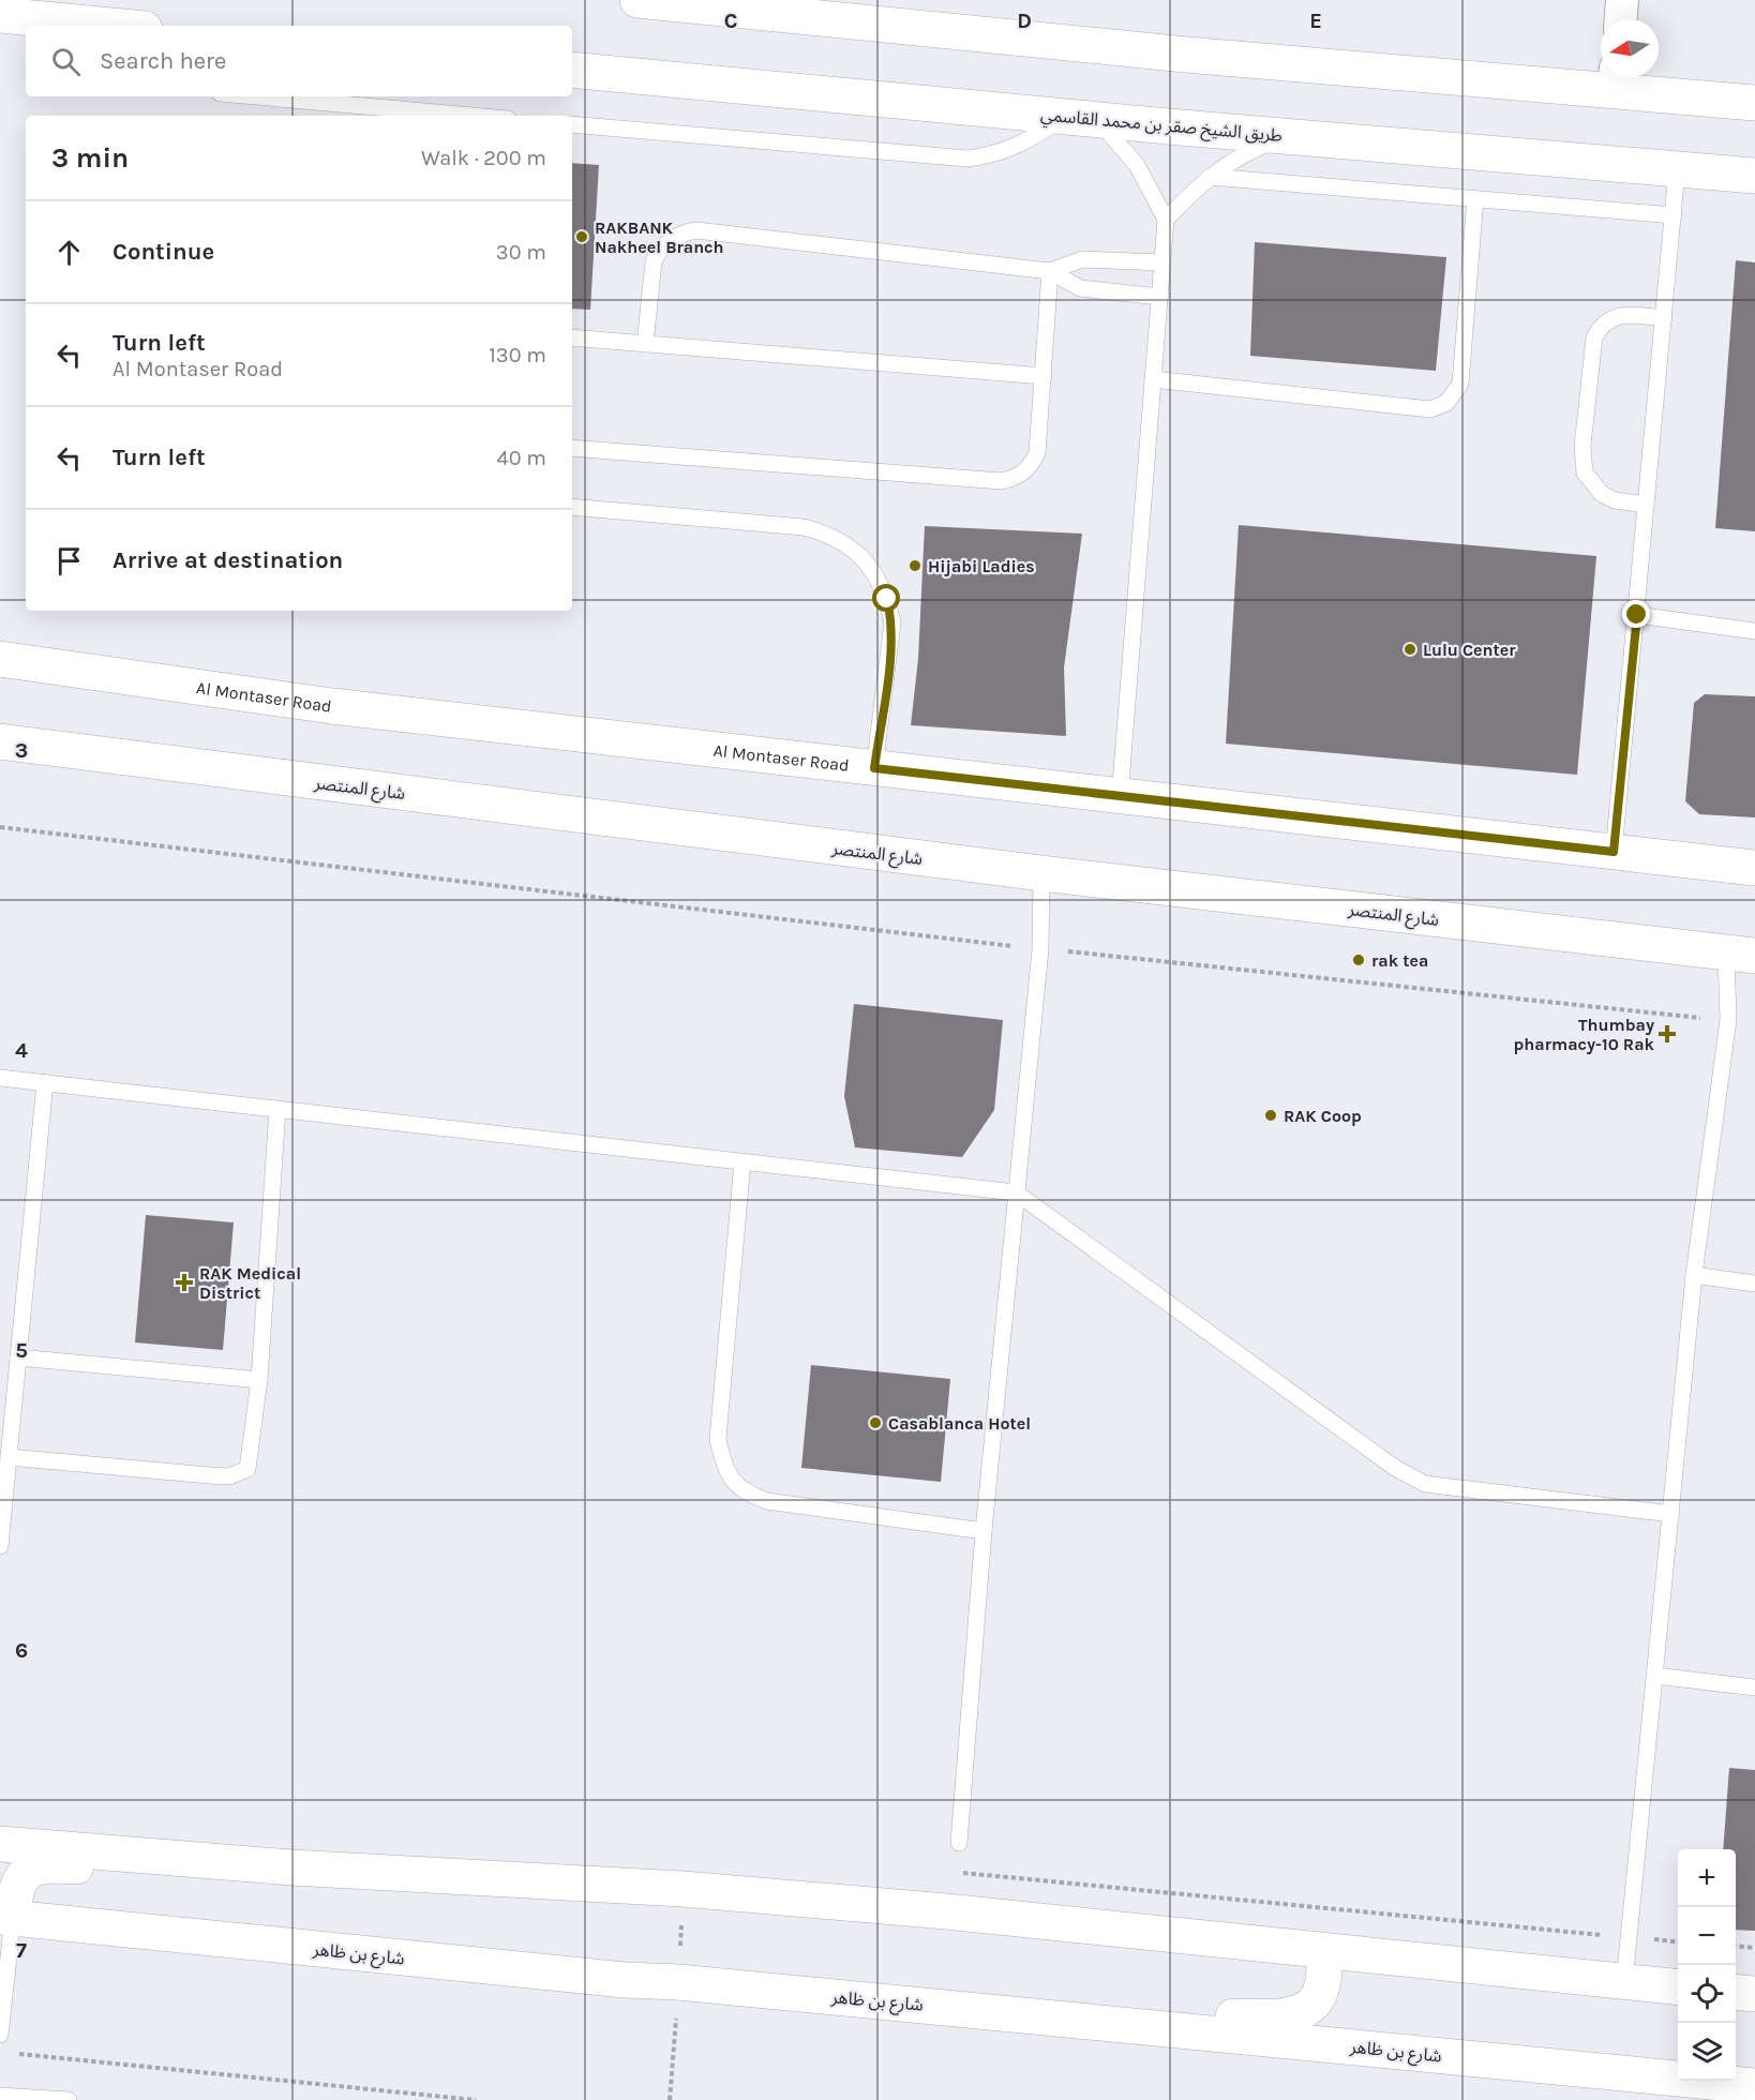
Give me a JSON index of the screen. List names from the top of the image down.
{
  "streets": {
    "main road": [
      "طريق الشيخ صقر بن محمد القاسمي",
      "Al Montaser Road",
      "شارع المنتصر",
      "شارع بن ظاهر"
    ]
  },
  "places": {
    "other": [
      "RAKBANK Nakheel Branch",
      "Hijabi Ladies",
      "Lulu Center",
      "rak tea",
      "RAK Coop",
      "Casablanca Hotel"
    ],
    "health": ["Thumbay pharmacy-10 Rak", "RAK Medical District"]
  },
  "north": "left",
  "page": {
    "search": "Search here",
    "heading": ["3 min", "Walk · 200 m"],
    "list": [
      ["Continue", "30 m"],
      ["Turn left", "Al Montaser Road", "130 m"],
      ["Turn left", "40 m"],
      "Arrive at destination"
    ],
    "map_buttons": ["+", "−"]
  },
  "grid": {
    "columns": ["C", "D", "E"],
    "rows": [
      "3",
      "4",
      "5",
      "6",
      "7"
    ]
  }
}
